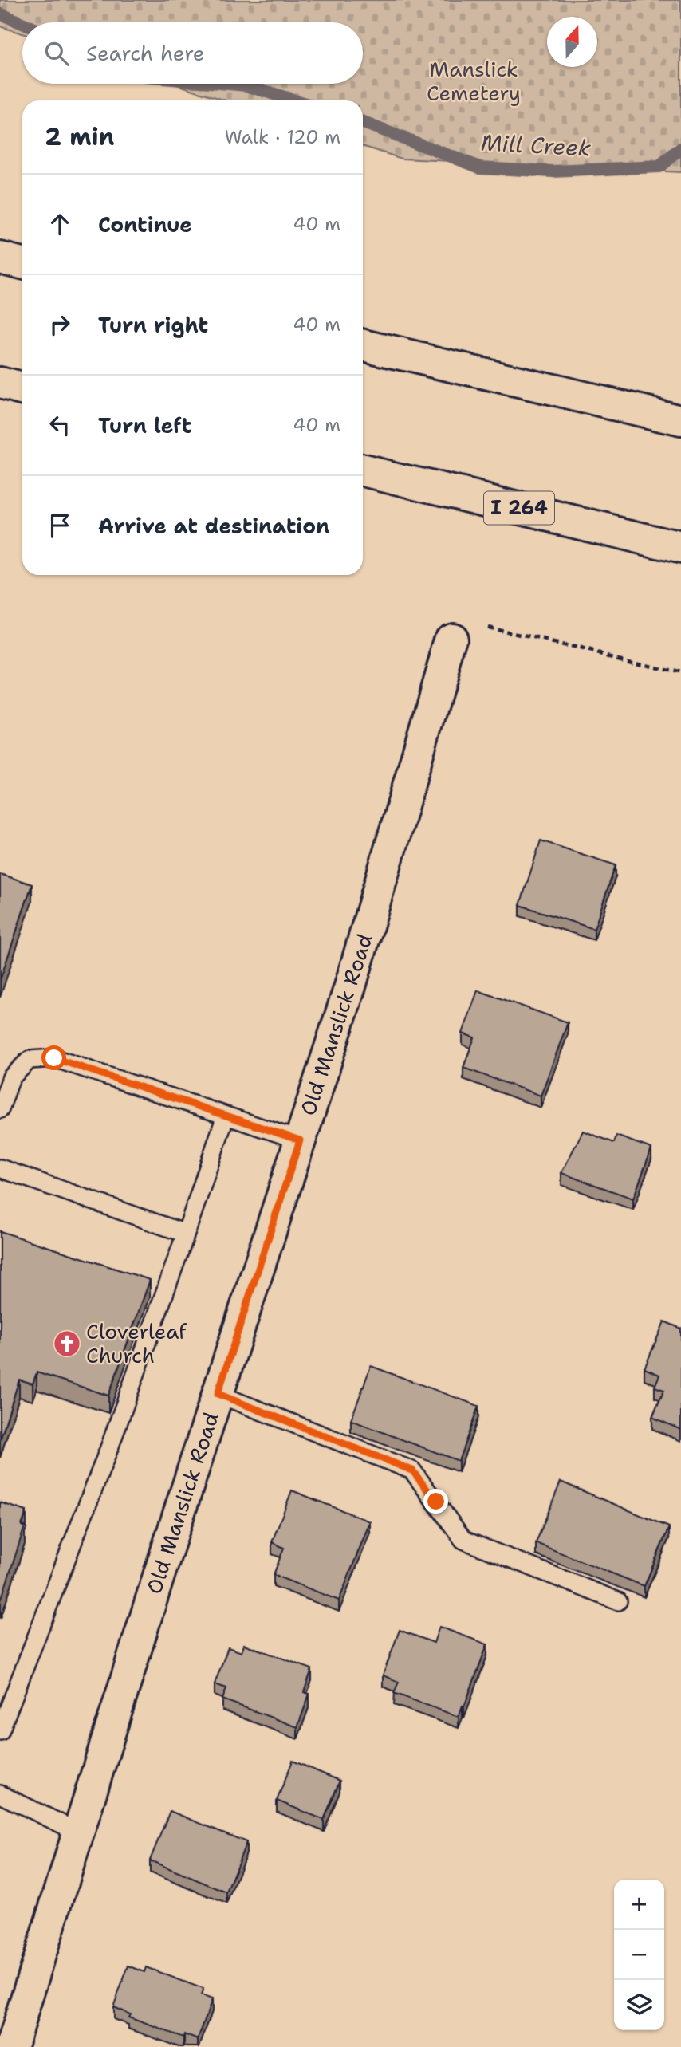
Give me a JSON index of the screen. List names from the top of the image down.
{
  "streets": {
    "main road": ["I 264", "Old Manslick Road"]
  },
  "water": ["Mill Creek"],
  "parks": ["Manslick Cemetery"],
  "places": {
    "church": ["Cloverleaf Church"]
  },
  "north": "top",
  "page": {
    "search": "Search here",
    "heading": ["2 min", "Walk · 120 m"],
    "list": [
      ["Continue", "40 m"],
      ["Turn right", "40 m"],
      ["Turn left", "40 m"],
      "Arrive at destination"
    ],
    "map_buttons": ["+", "−"]
  }
}
